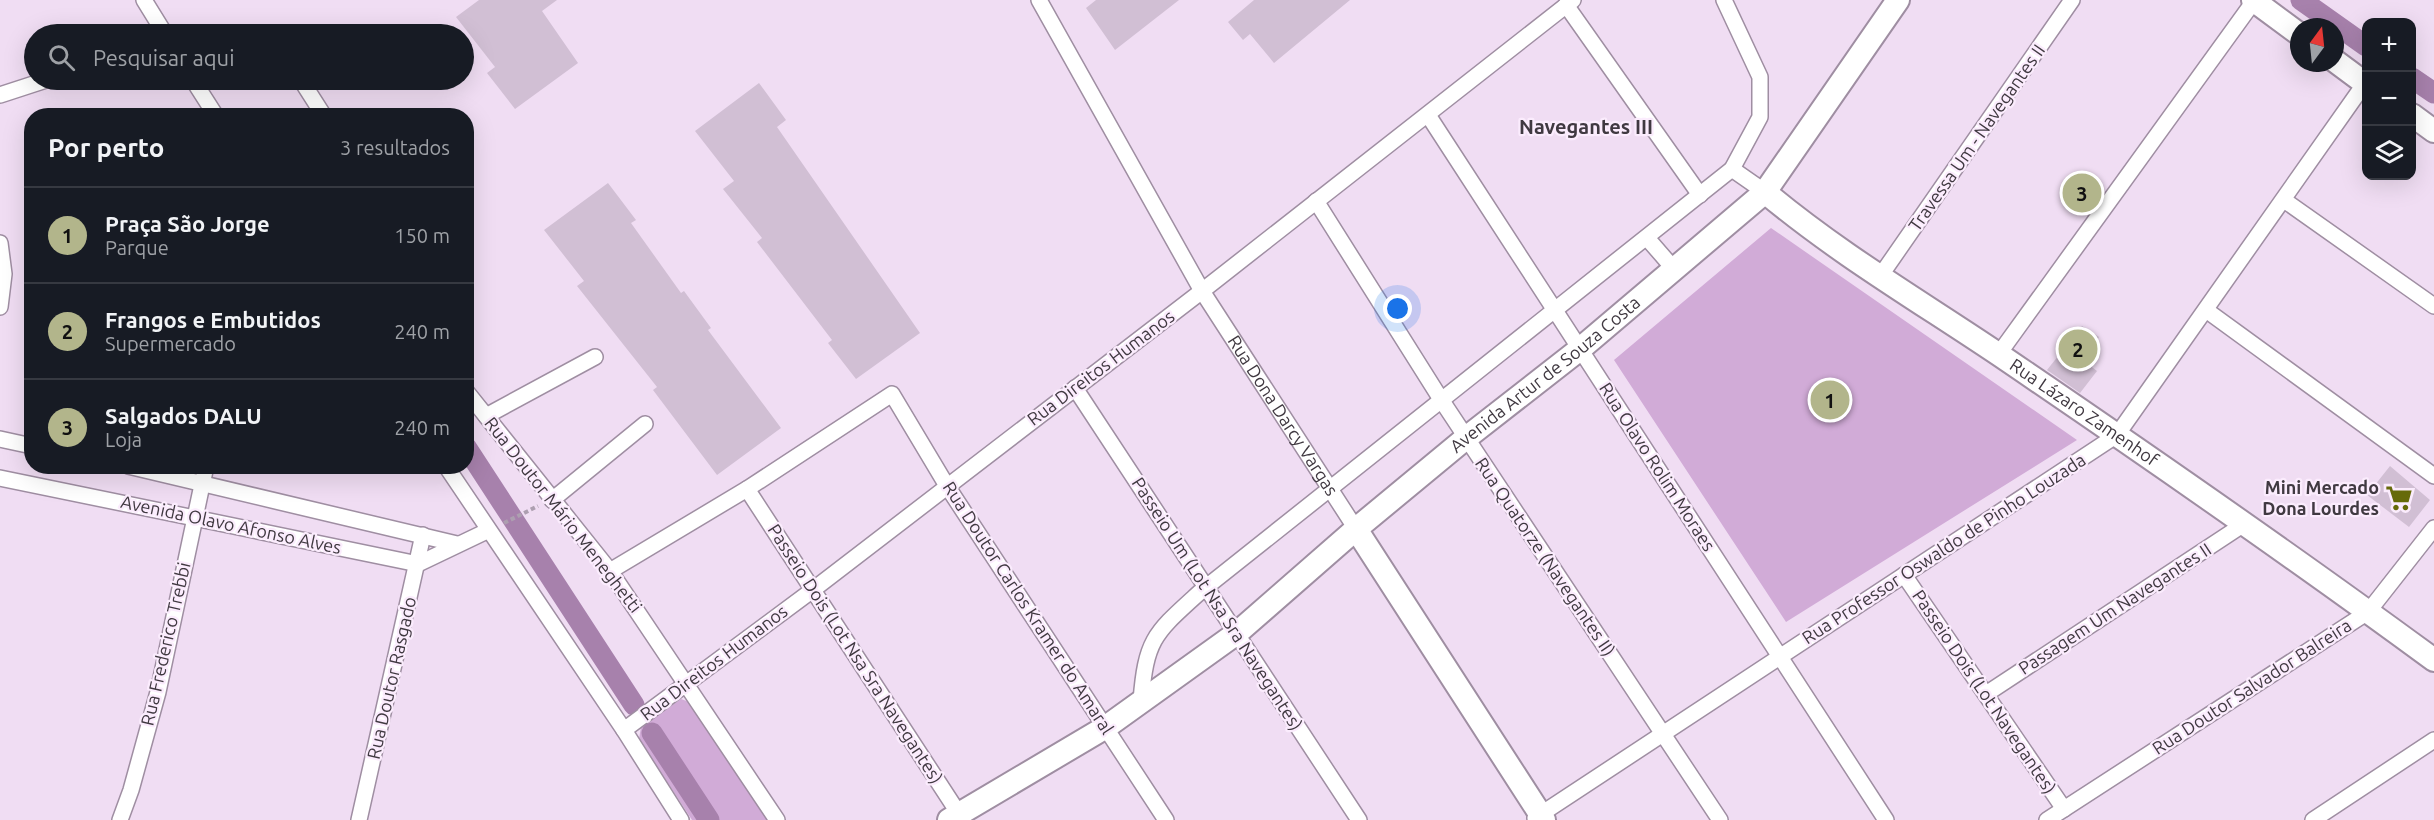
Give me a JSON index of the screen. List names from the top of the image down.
{
  "streets": {
    "street": [
      "Travessa Um - Navegantes II",
      "Rua Direitos Humanos",
      "Avenida Artur de Souza Costa",
      "Rua Lázaro Zamenhof",
      "Rua Dona Darcy Vargas",
      "Rua Olavo Rolim Moraes",
      "Rua Doutor Mário Meneghetti",
      "Avenida Olavo Afonso Alves",
      "Rua Professor Oswaldo de Pinho Louzada",
      "Rua Quatorze (Navegantes II)",
      "Passeio Um (Lot Nsa Sra Navegantes)",
      "Rua Doutor Carlos Kramer do Amaral",
      "Passagem Um Navegantes II",
      "Rua Frederico Trebbi",
      "Passeio Dois (Lot Nsa Sra Navegantes)",
      "Rua Doutor Rasgado",
      "Rua Doutor Salvador Balreira",
      "Passeio Dois (Lot Navegantes)"
    ]
  },
  "crossings": [
    ["Travessa Um - Navegantes II", "Rua Lázaro Zamenhof"],
    ["Rua Direitos Humanos", "Rua Dona Darcy Vargas"],
    ["Rua Direitos Humanos", "Rua Olavo Rolim Moraes"],
    ["Rua Direitos Humanos", "Rua Doutor Mário Meneghetti"],
    ["Rua Direitos Humanos", "Rua Quatorze (Navegantes II)"],
    ["Rua Direitos Humanos", "Passeio Um (Lot Nsa Sra Navegantes)"],
    ["Rua Direitos Humanos", "Rua Doutor Carlos Kramer do Amaral"],
    ["Rua Direitos Humanos", "Passeio Dois (Lot Nsa Sra Navegantes)"],
    ["Avenida Artur de Souza Costa", "Rua Lázaro Zamenhof"],
    ["Avenida Artur de Souza Costa", "Rua Dona Darcy Vargas"],
    ["Avenida Artur de Souza Costa", "Rua Olavo Rolim Moraes"],
    ["Avenida Artur de Souza Costa", "Rua Quatorze (Navegantes II)"],
    ["Avenida Artur de Souza Costa", "Passeio Um (Lot Nsa Sra Navegantes)"],
    ["Avenida Artur de Souza Costa", "Rua Doutor Carlos Kramer do Amaral"],
    ["Avenida Artur de Souza Costa", "Passeio Dois (Lot Nsa Sra Navegantes)"],
    ["Rua Lázaro Zamenhof", "Rua Professor Oswaldo de Pinho Louzada"],
    ["Rua Lázaro Zamenhof", "Passagem Um Navegantes II"],
    ["Rua Lázaro Zamenhof", "Rua Doutor Salvador Balreira"],
    ["Rua Dona Darcy Vargas", "Rua Professor Oswaldo de Pinho Louzada"],
    ["Rua Olavo Rolim Moraes", "Rua Professor Oswaldo de Pinho Louzada"],
    ["Avenida Olavo Afonso Alves", "Rua Frederico Trebbi"],
    ["Avenida Olavo Afonso Alves", "Rua Doutor Rasgado"],
    ["Rua Professor Oswaldo de Pinho Louzada", "Rua Quatorze (Navegantes II)"],
    ["Rua Professor Oswaldo de Pinho Louzada", "Passeio Dois (Lot Navegantes)"],
    ["Rua Doutor Carlos Kramer do Amaral", "Passeio Dois (Lot Nsa Sra Navegantes)"],
    ["Passagem Um Navegantes II", "Passeio Dois (Lot Navegantes)"],
    ["Rua Doutor Salvador Balreira", "Passeio Dois (Lot Navegantes)"]
  ],
  "districts": ["Navegantes III"],
  "places": {
    "supermarket": ["Mini Mercado Dona Lourdes"]
  },
  "north": "top",
  "page": {
    "map_buttons": ["+", "−"],
    "search": "Pesquisar aqui",
    "heading": ["Por perto", "3 resultados"],
    "pins": ["3", "2", "1"],
    "list": [
      {
        "mark": "1",
        "name": "Praça São Jorge",
        "note": "Parque",
        "value": "150 m"
      },
      {
        "mark": "2",
        "name": "Frangos e Embutidos",
        "note": "Supermercado",
        "value": "240 m"
      },
      {
        "mark": "3",
        "name": "Salgados DALU",
        "note": "Loja",
        "value": "240 m"
      }
    ]
  }
}
